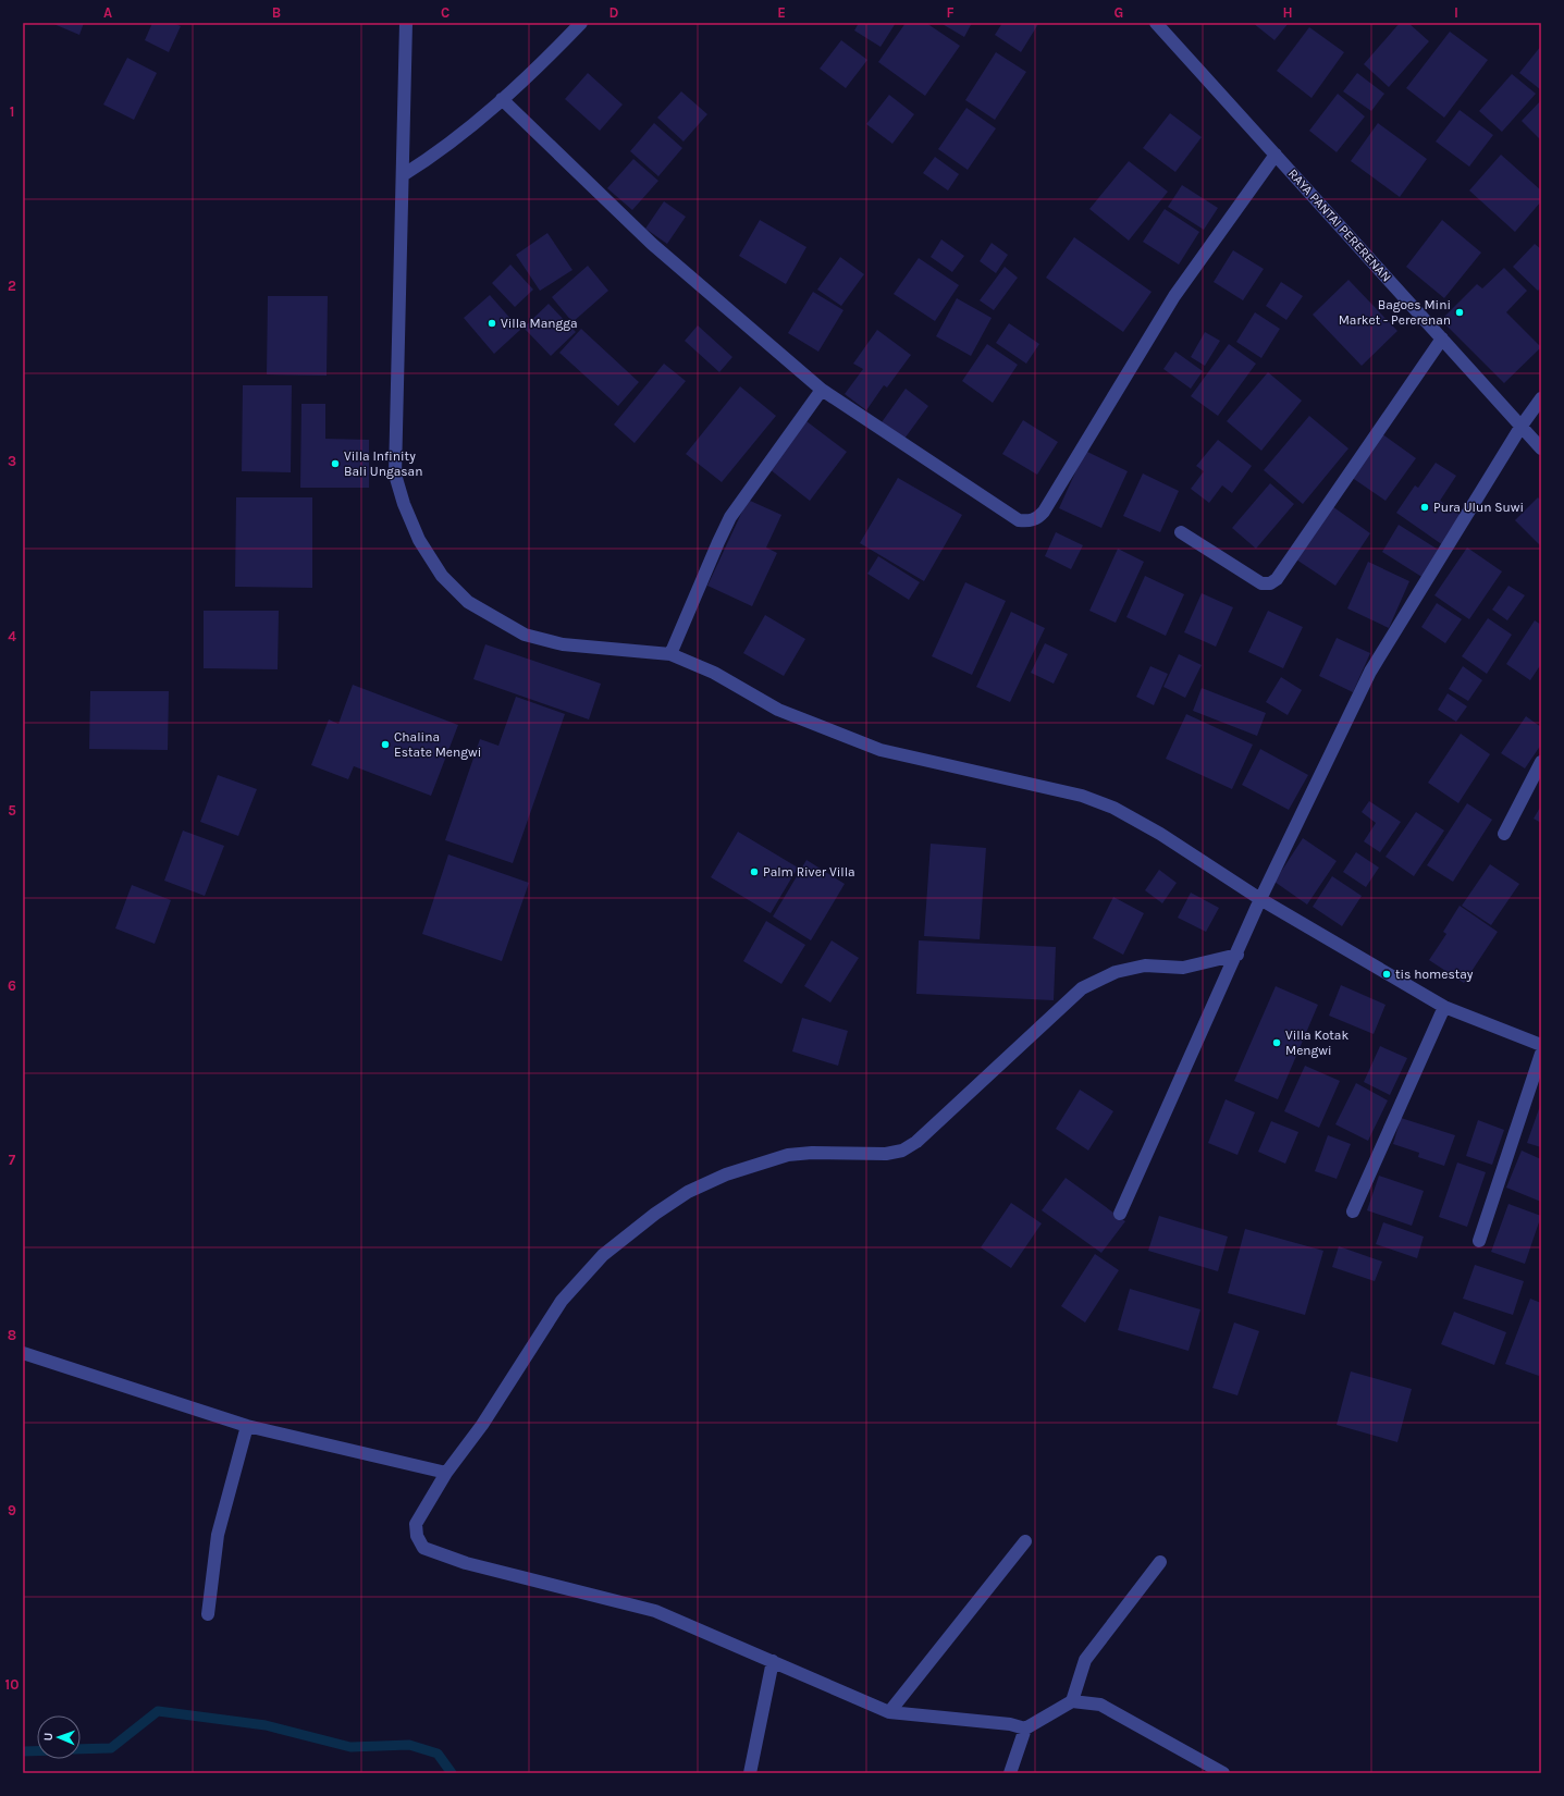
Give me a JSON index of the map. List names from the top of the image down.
{
  "streets": {
    "street": ["RAYA PANTAI PERERENAN"]
  },
  "places": [
    "Bagoes Mini Market - Pererenan",
    "Villa Mangga",
    "Villa Infinity Bali Ungasan",
    "Pura Ulun Suwi",
    "Chalina Estate Mengwi",
    "Palm River Villa",
    "tis homestay",
    "Villa Kotak Mengwi"
  ],
  "north": "left",
  "grid": {
    "columns": [
      "A",
      "B",
      "C",
      "D",
      "E",
      "F",
      "G",
      "H",
      "I"
    ],
    "rows": [
      "1",
      "2",
      "3",
      "4",
      "5",
      "6",
      "7",
      "8",
      "9",
      "10"
    ]
  }
}
